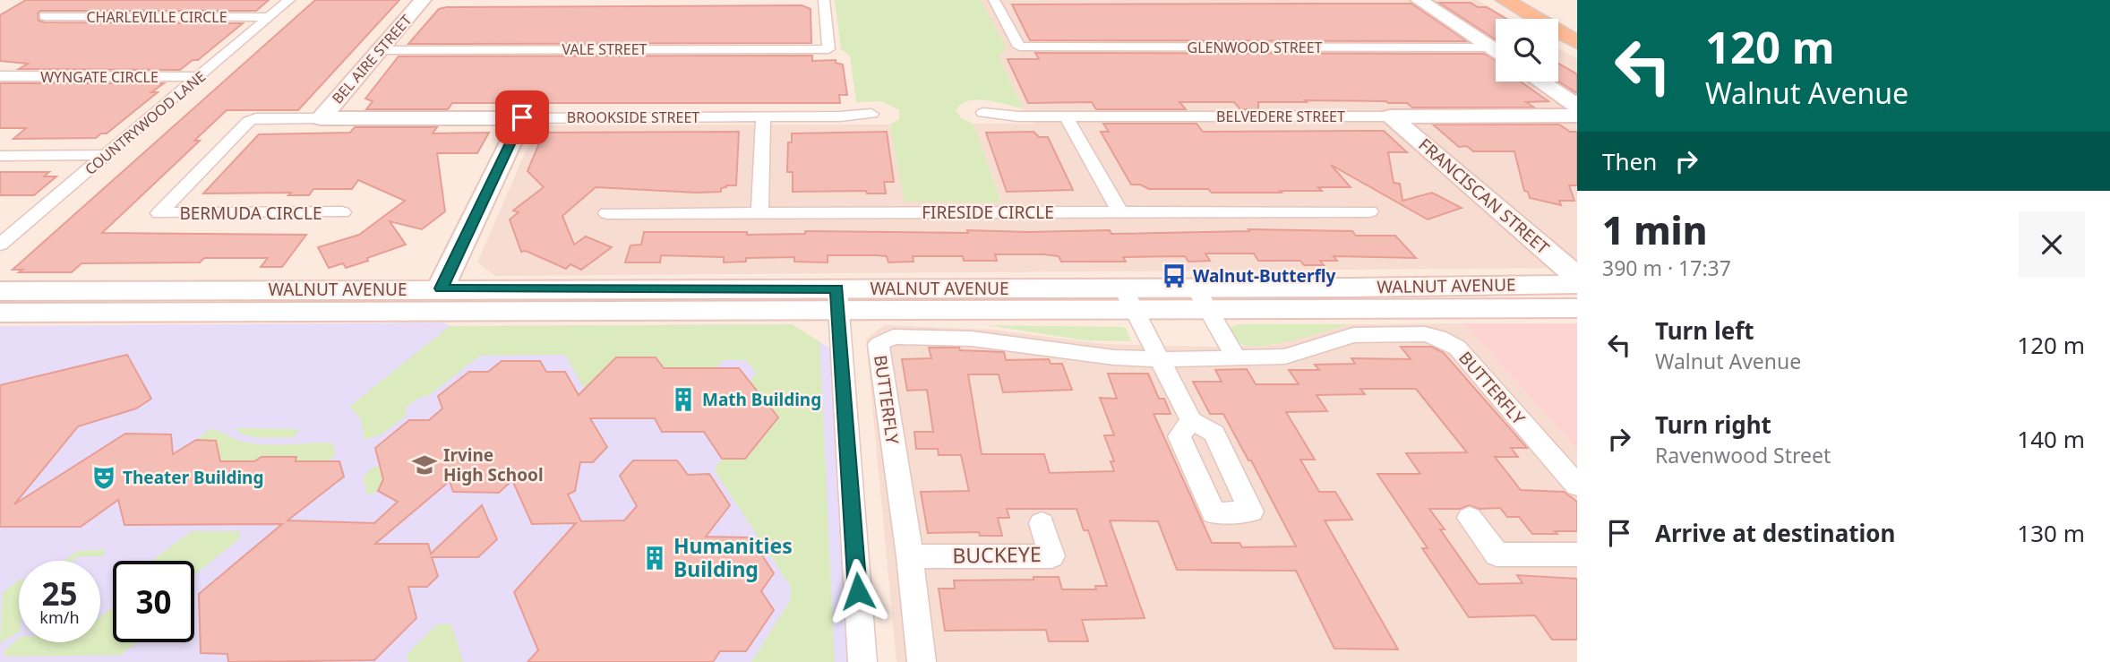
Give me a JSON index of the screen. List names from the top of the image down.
{
  "streets": {
    "main road": [
      "BEL AIRE STREET",
      "BELVEDERE STREET",
      "BROOKSIDE STREET",
      "FRANCISCAN STREET",
      "WALNUT AVENUE"
    ],
    "street": [
      "CHARLEVILLE CIRCLE",
      "GLENWOOD STREET",
      "VALE STREET",
      "WYNGATE CIRCLE",
      "COUNTRYWOOD LANE",
      "FIRESIDE CIRCLE",
      "BERMUDA CIRCLE",
      "BUTTERFLY",
      "BUCKEYE"
    ]
  },
  "crossings": [
    ["CHARLEVILLE CIRCLE", "COUNTRYWOOD LANE"],
    ["VALE STREET", "BEL AIRE STREET"],
    ["BEL AIRE STREET", "BROOKSIDE STREET"],
    ["WYNGATE CIRCLE", "COUNTRYWOOD LANE"],
    ["BELVEDERE STREET", "FRANCISCAN STREET"],
    ["BROOKSIDE STREET", "BERMUDA CIRCLE"],
    ["BUTTERFLY", "BUCKEYE"]
  ],
  "places": {
    "bus stop": ["Walnut-Butterfly"],
    "building": ["Math Building", "Humanities Building"],
    "school or university": ["Irvine High School"],
    "theatre": ["Theater Building"]
  },
  "page": {
    "turn": ["120 m", "Walnut Avenue"],
    "then": "Then",
    "heading": ["1 min", "390 m · 17:37"],
    "list": [
      {
        "name": "Turn left",
        "note": "Walnut Avenue",
        "value": "120 m"
      },
      {
        "name": "Turn right",
        "note": "Ravenwood Street",
        "value": "140 m"
      },
      {
        "name": "Arrive at destination",
        "value": "130 m"
      }
    ],
    "speed": "25 km/h",
    "limit": "30"
  }
}
